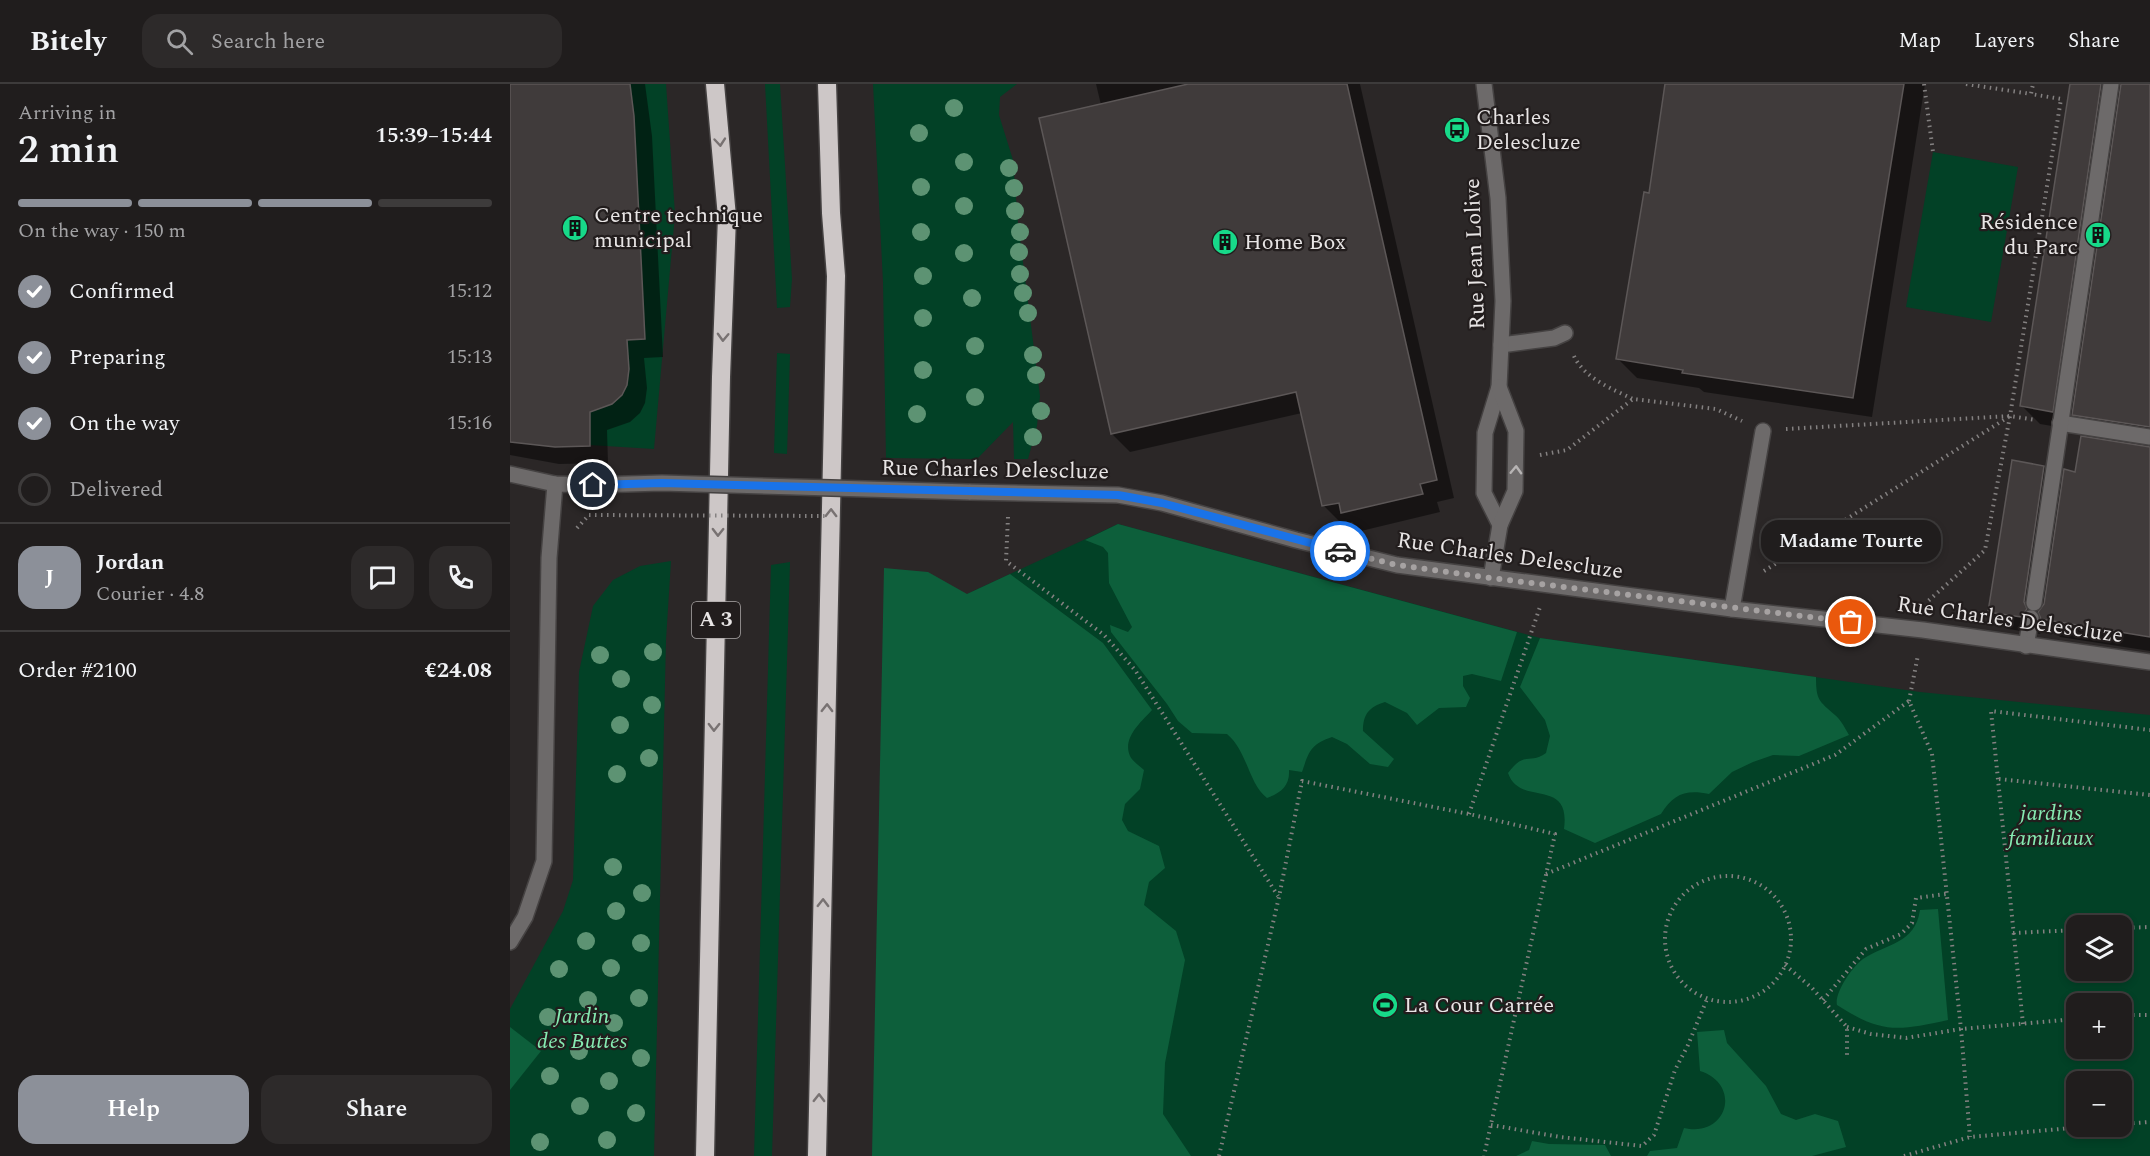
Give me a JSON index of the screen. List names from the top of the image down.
{
  "streets": {
    "highway": ["A 3"],
    "street": ["Rue Jean Lolive", "Rue Charles Delescluze"]
  },
  "crossings": [
    ["Rue Jean Lolive", "Rue Charles Delescluze"]
  ],
  "parks": ["jardins familiaux", "Jardin des Buttes"],
  "places": {
    "bus stop": ["Charles Delescluze"],
    "building": ["Centre technique municipal", "Résidence du Parc", "Home Box"],
    "other": ["Madame Tourte"],
    "sports": ["La Cour Carrée"]
  },
  "page": {
    "header": "Bitely",
    "search": "Search here",
    "nav": ["Map", "Layers", "Share"],
    "heading": ["2 min", "Arriving in", "15:39–15:44"],
    "panel": [
      "Jordan",
      "Courier · 4.8",
      "Order #2100",
      "€24.08"
    ],
    "bar": "On the way · 150 m",
    "list": [
      ["Confirmed", "15:12"],
      ["Preparing", "15:13"],
      ["On the way", "15:16"],
      "Delivered"
    ],
    "bubble": "Madame Tourte",
    "round": "J",
    "map_buttons": ["+", "−"],
    "buttons": ["Help", "Share"]
  }
}
